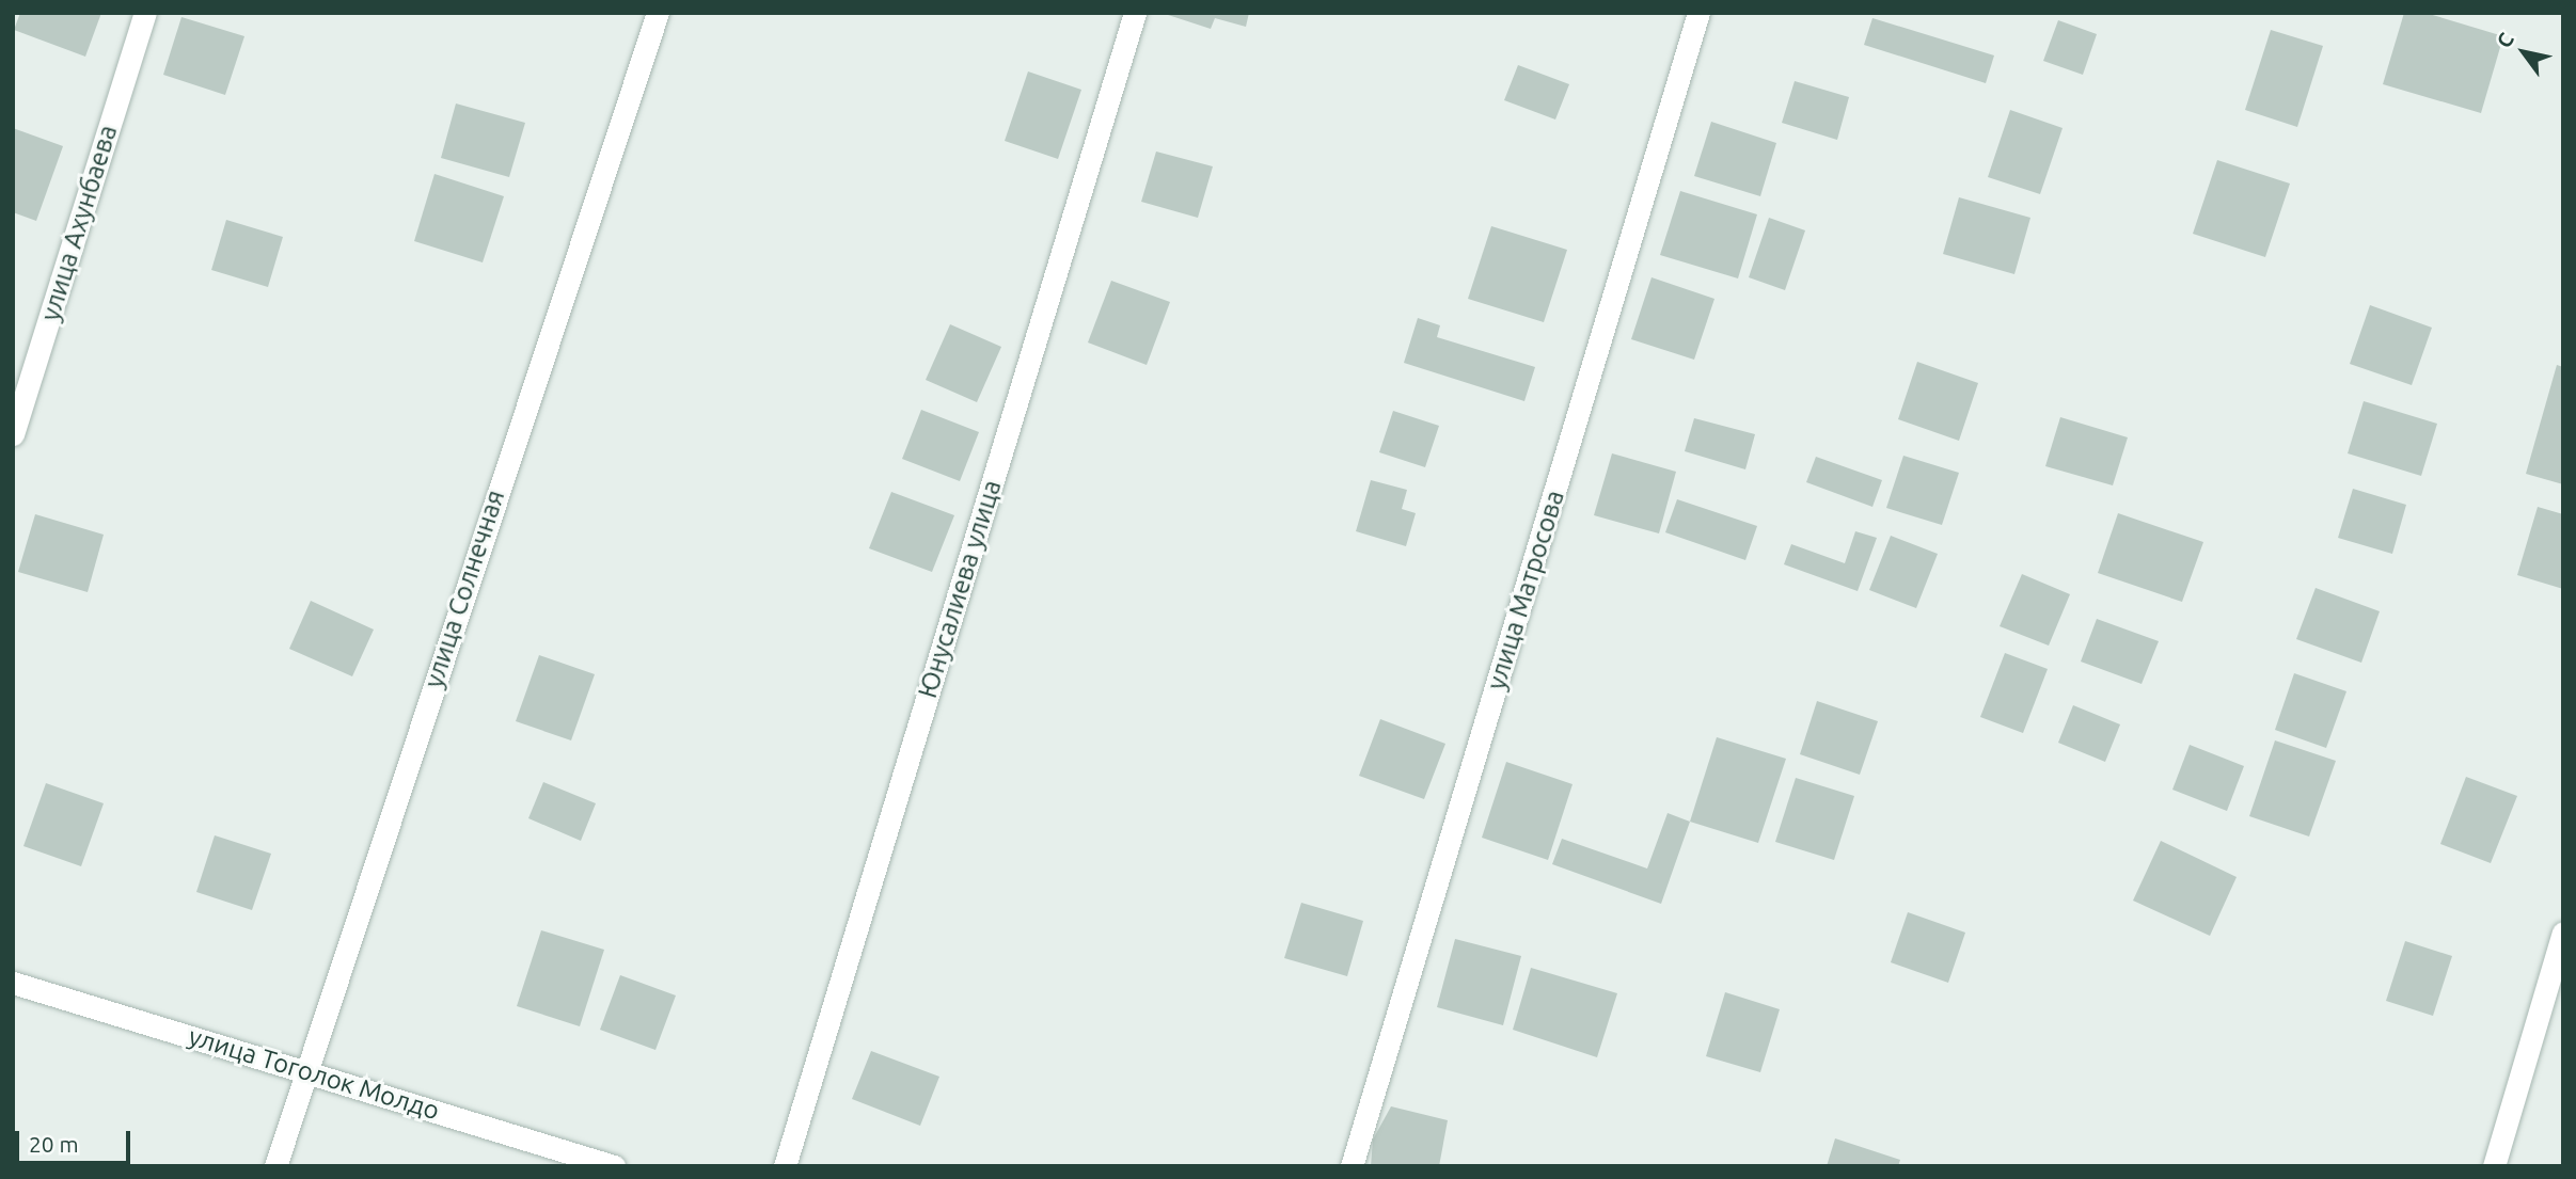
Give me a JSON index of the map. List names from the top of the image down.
{
  "streets": {
    "street": [
      "улица Ахунбаева",
      "улица Солнечная",
      "Юнусалиева улица",
      "улица Матросова",
      "улица Тоголок Молдо"
    ]
  },
  "crossings": [
    ["улица Солнечная", "улица Тоголок Молдо"]
  ],
  "scale_bar": "20 m",
  "north": "top left"
}
